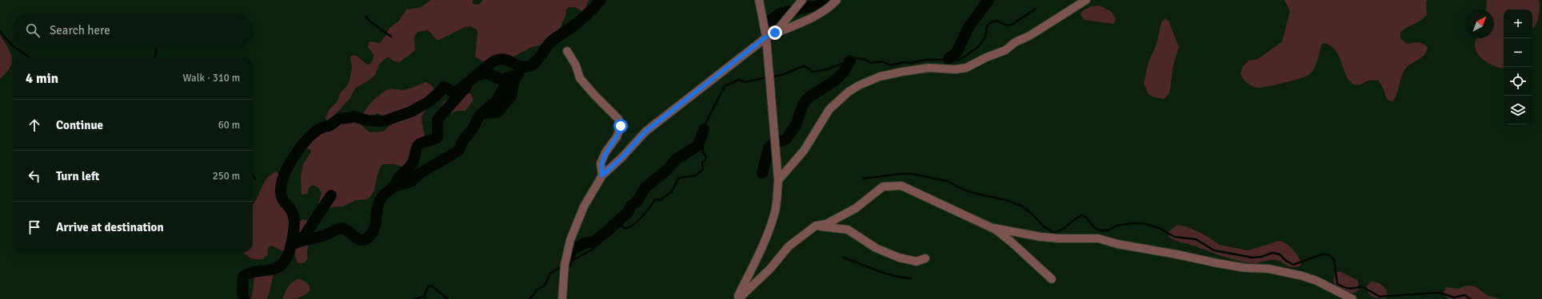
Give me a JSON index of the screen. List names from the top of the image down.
{
  "north": "top right",
  "page": {
    "map_buttons": ["+", "−"],
    "search": "Search here",
    "heading": ["4 min", "Walk · 310 m"],
    "list": [
      ["Continue", "60 m"],
      ["Turn left", "250 m"],
      "Arrive at destination"
    ]
  }
}
